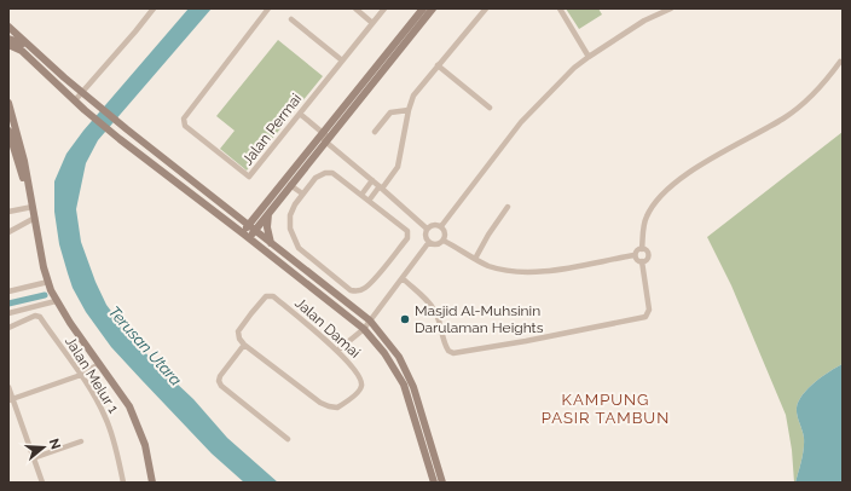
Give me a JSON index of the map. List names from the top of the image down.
{
  "streets": {
    "street": ["Jalan Permai", "Jalan Damai", "Jalan Melur 1"]
  },
  "districts": ["KAMPUNG PASIR TAMBUN"],
  "water": ["Terusan Utara"],
  "places": ["Masjid Al-Muhsinin Darulaman Heights"],
  "north": "right"
}
